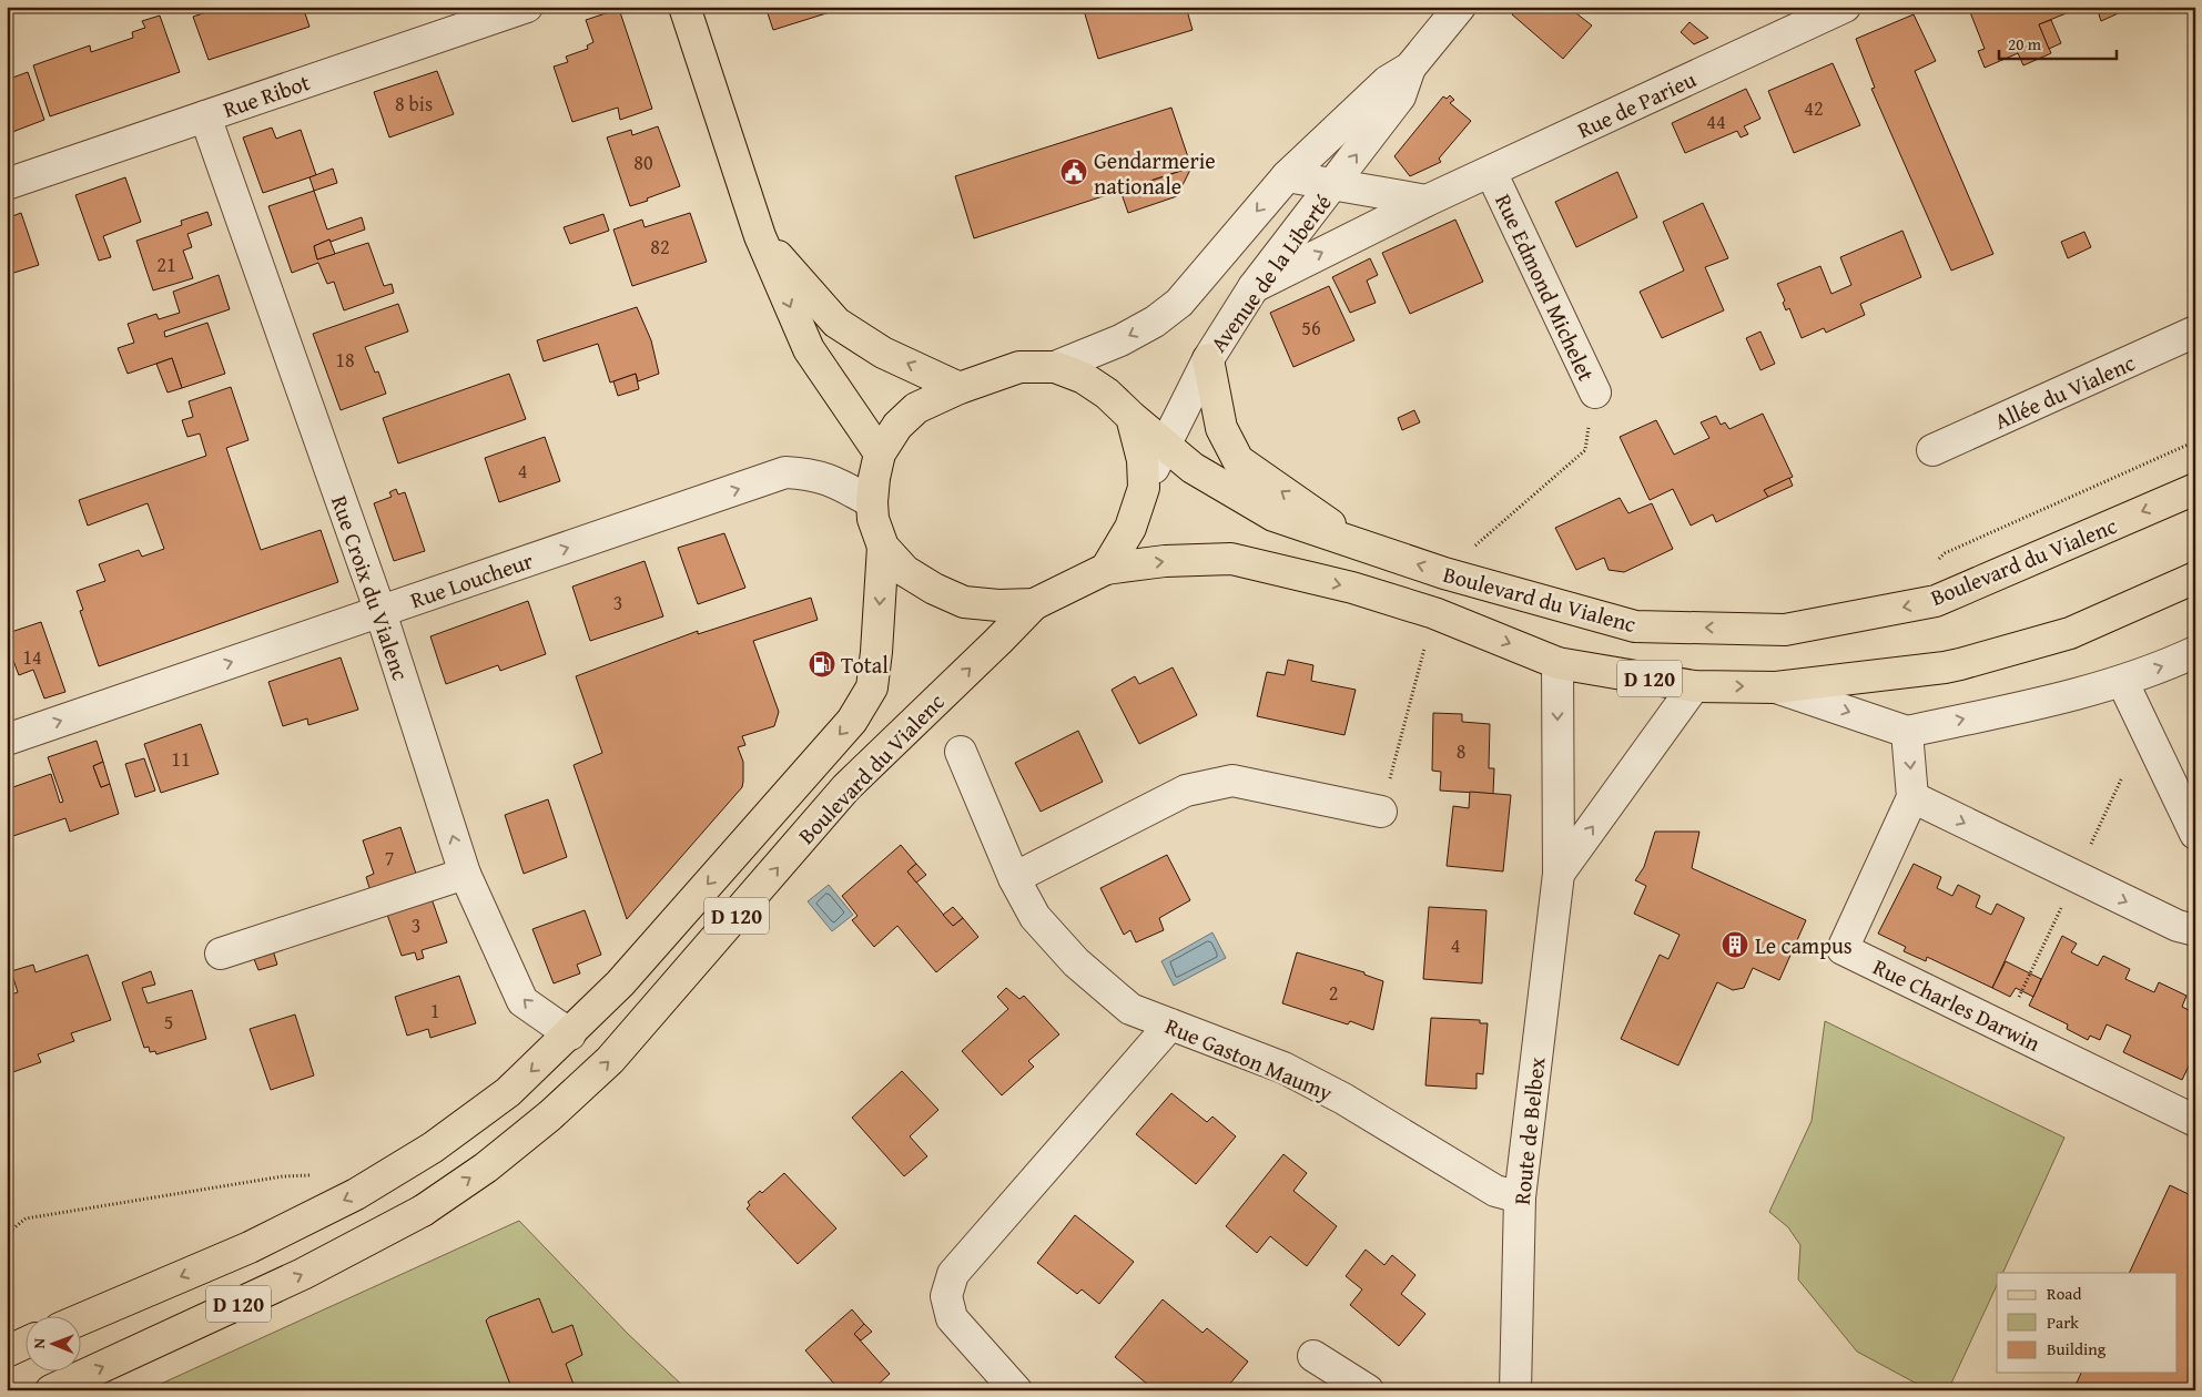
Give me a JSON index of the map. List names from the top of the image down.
{
  "streets": {
    "main road": ["Boulevard du Vialenc", "D 120"],
    "street": [
      "Rue Ribot",
      "Rue de Parieu",
      "Avenue de la Liberté",
      "Rue Edmond Michelet",
      "Allée du Vialenc",
      "Rue Loucheur",
      "Rue Croix du Vialenc",
      "Rue Charles Darwin",
      "Rue Gaston Maumy",
      "Route de Belbex"
    ]
  },
  "crossings": [
    ["Rue Ribot", "Rue Croix du Vialenc"],
    ["Rue de Parieu", "Avenue de la Liberté"],
    ["Rue de Parieu", "Rue Edmond Michelet"],
    ["Avenue de la Liberté", "Boulevard du Vialenc"],
    ["Rue Edmond Michelet", "Boulevard du Vialenc"],
    ["Boulevard du Vialenc", "Route de Belbex"],
    ["Rue Loucheur", "Rue Croix du Vialenc"],
    ["Rue Croix du Vialenc", "D 120"],
    ["Rue Gaston Maumy", "Route de Belbex"]
  ],
  "one_way": ["Rue Loucheur", "Rue Croix du Vialenc"],
  "places": {
    "public building": ["Gendarmerie nationale"],
    "fuel station": ["Total"],
    "building": ["Le campus"]
  },
  "house_numbers": [
    "8 bis",
    "42",
    "44",
    "80",
    "82",
    "21",
    "56",
    "18",
    "4",
    "3",
    "14",
    "8",
    "11",
    "7",
    "3",
    "4",
    "2",
    "1",
    "5"
  ],
  "legend": ["Road", "Park", "Building"],
  "scale_bar": "20 m",
  "north": "left"
}
